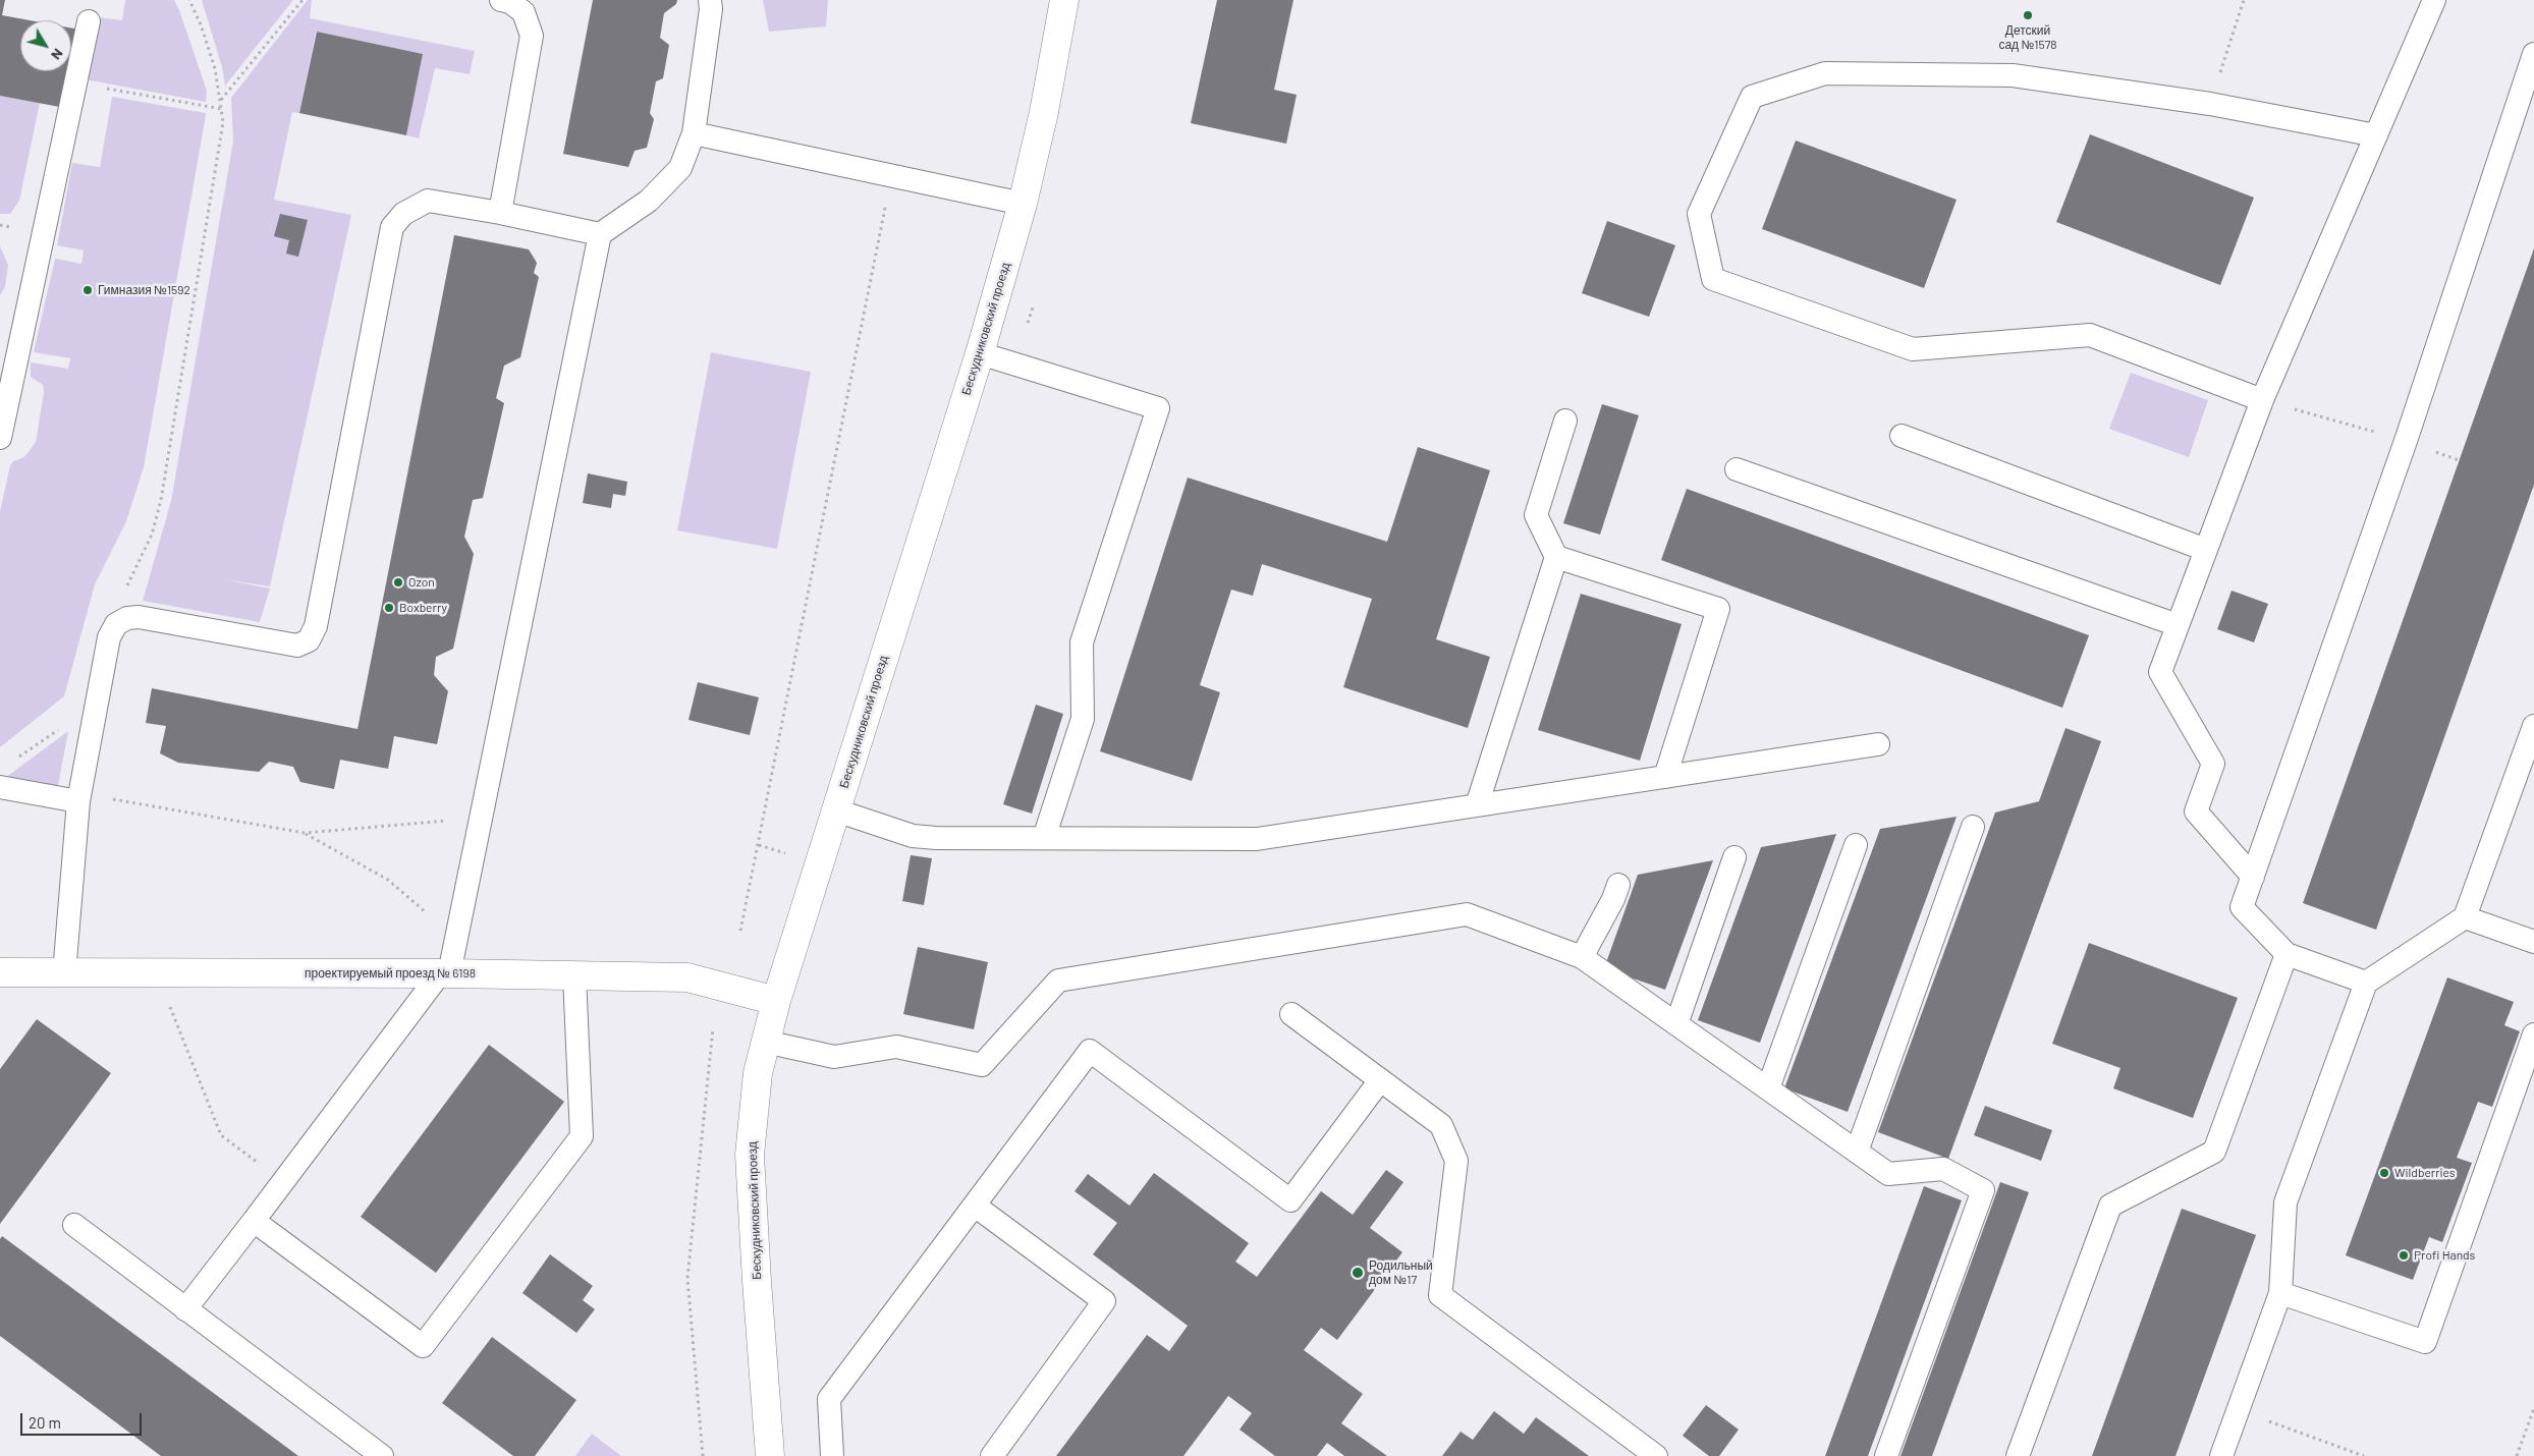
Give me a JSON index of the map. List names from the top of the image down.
{
  "streets": {
    "street": ["Бескудниковский проезд", "проектируемый проезд № 6198"]
  },
  "crossings": [
    ["Бескудниковский проезд", "проектируемый проезд № 6198"]
  ],
  "places": [
    "Детский сад №1578",
    "Гимназия №1592",
    "Ozon",
    "Boxberry",
    "Wildberries",
    "Profi Hands",
    "Родильный дом №17"
  ],
  "scale_bar": "20 m",
  "north": "bottom right"
}
